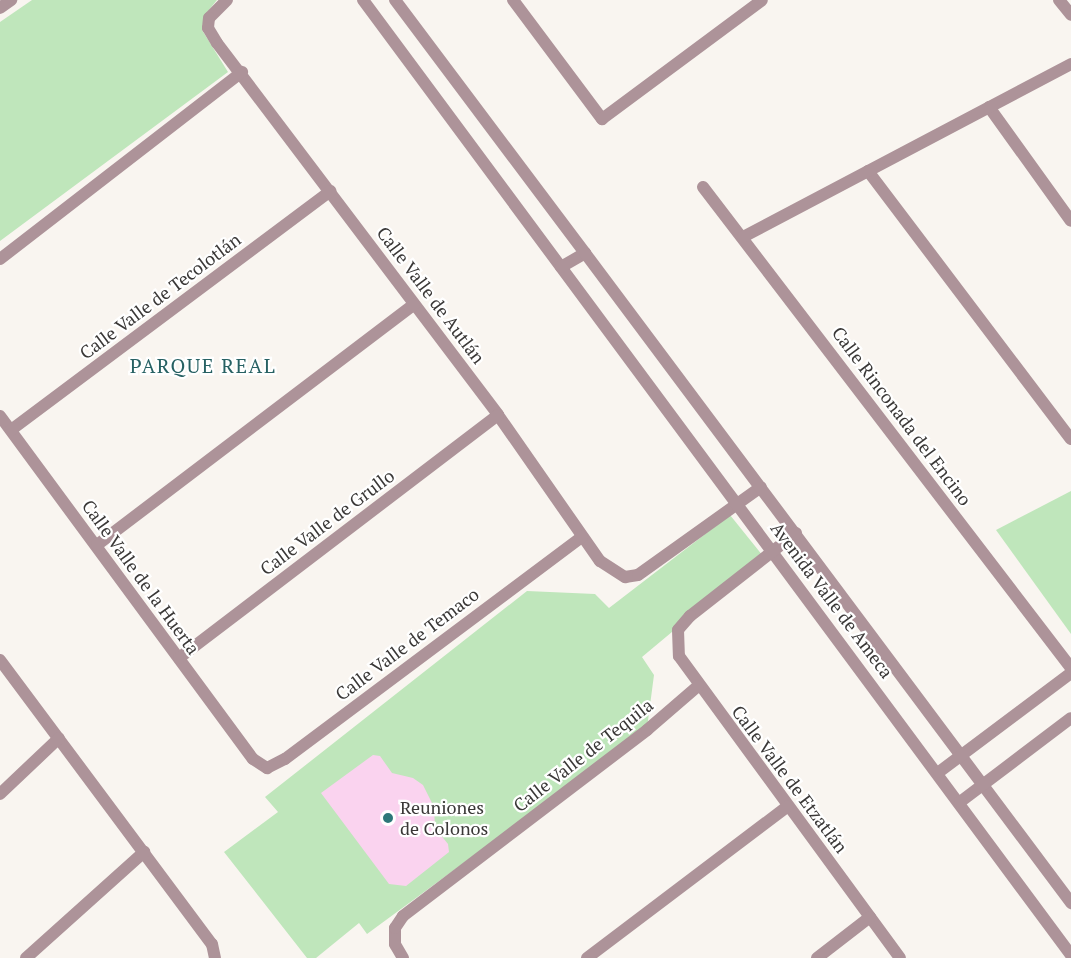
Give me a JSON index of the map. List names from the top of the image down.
{
  "streets": {
    "street": [
      "Calle Valle de Autlán",
      "Calle Valle de Tecolotlán",
      "Calle Rinconada del Encino",
      "Calle Valle de Grullo",
      "Calle Valle de la Huerta",
      "Avenida Valle de Ameca",
      "Calle Valle de Temaco",
      "Calle Valle de Tequila",
      "Calle Valle de Etzatlán"
    ]
  },
  "crossings": [
    ["Calle Valle de Autlán", "Calle Valle de Tecolotlán"],
    ["Calle Valle de Autlán", "Calle Valle de Grullo"],
    ["Calle Valle de Autlán", "Avenida Valle de Ameca"],
    ["Calle Valle de Autlán", "Calle Valle de Temaco"],
    ["Calle Valle de Tecolotlán", "Calle Valle de la Huerta"],
    ["Calle Valle de Grullo", "Calle Valle de la Huerta"],
    ["Calle Valle de la Huerta", "Calle Valle de Temaco"],
    ["Avenida Valle de Ameca", "Calle Valle de Etzatlán"],
    ["Calle Valle de Tequila", "Calle Valle de Etzatlán"]
  ],
  "districts": ["PARQUE REAL"],
  "places": ["Reuniones de Colonos"]
}
